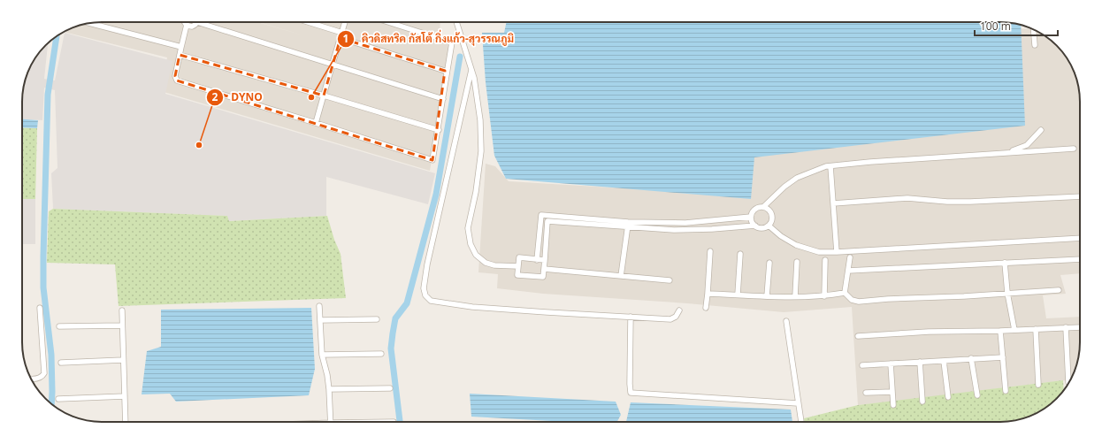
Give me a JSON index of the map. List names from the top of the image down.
{
  "places": ["คิวดิสทริค กัสโต้ กิ่งแก้ว-สุวรรณภูมิ", "DYNO"],
  "scale_bar": "100 m"
}
